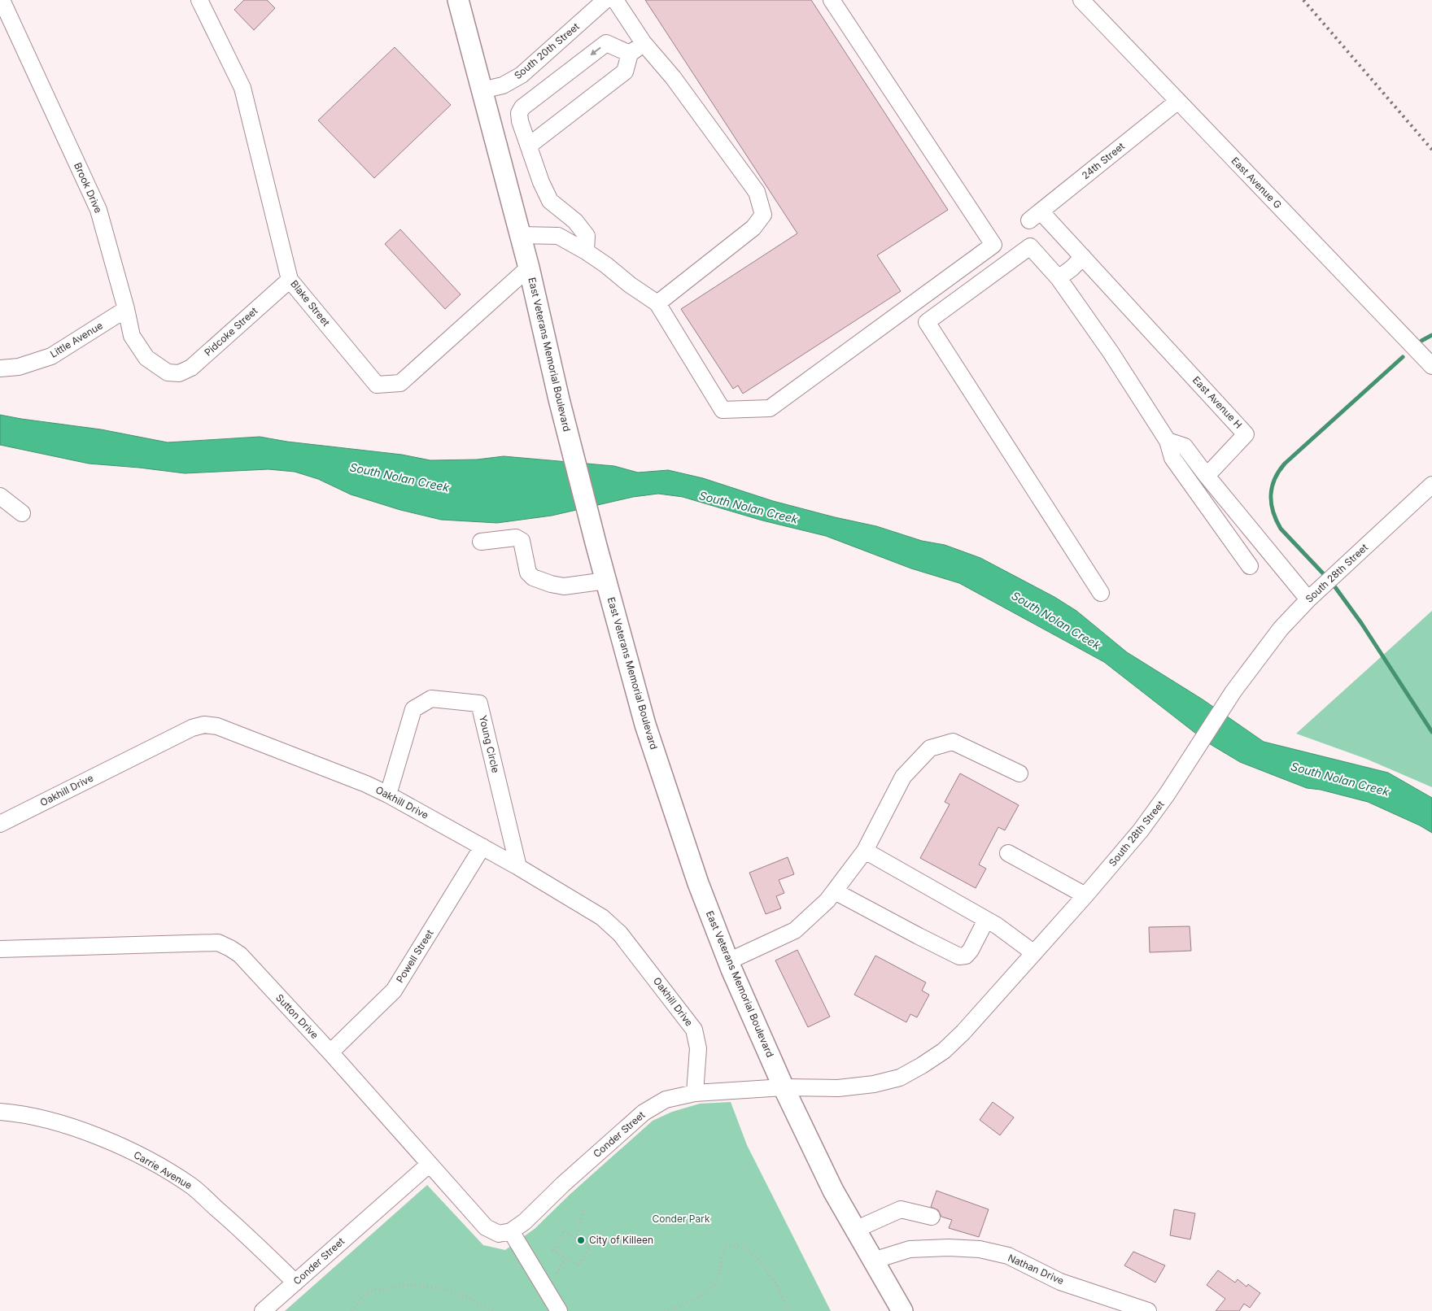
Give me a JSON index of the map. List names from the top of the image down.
{
  "streets": {
    "main road": ["East Veterans Memorial Boulevard"],
    "street": [
      "South 20th Street",
      "24th Street",
      "East Avenue G",
      "Brook Drive",
      "Blake Street",
      "Pidcoke Street",
      "Little Avenue",
      "East Avenue H",
      "South 28th Street",
      "Young Circle",
      "Oakhill Drive",
      "Powell Street",
      "Sutton Drive",
      "Conder Street",
      "Carrie Avenue",
      "Nathan Drive"
    ]
  },
  "crossings": [
    ["South 20th Street", "East Veterans Memorial Boulevard"],
    ["24th Street", "East Avenue G"],
    ["24th Street", "East Avenue H"],
    ["Brook Drive", "Pidcoke Street"],
    ["Brook Drive", "Little Avenue"],
    ["Blake Street", "Pidcoke Street"],
    ["Blake Street", "East Veterans Memorial Boulevard"],
    ["East Veterans Memorial Boulevard", "South 28th Street"],
    ["East Veterans Memorial Boulevard", "Conder Street"],
    ["East Veterans Memorial Boulevard", "Nathan Drive"],
    ["South 28th Street", "Conder Street"],
    ["Young Circle", "Oakhill Drive"],
    ["Oakhill Drive", "Powell Street"],
    ["Oakhill Drive", "Conder Street"],
    ["Powell Street", "Sutton Drive"],
    ["Sutton Drive", "Conder Street"],
    ["Conder Street", "Carrie Avenue"]
  ],
  "water": ["South Nolan Creek"],
  "parks": ["Conder Park"],
  "places": ["City of Killeen"]
}
